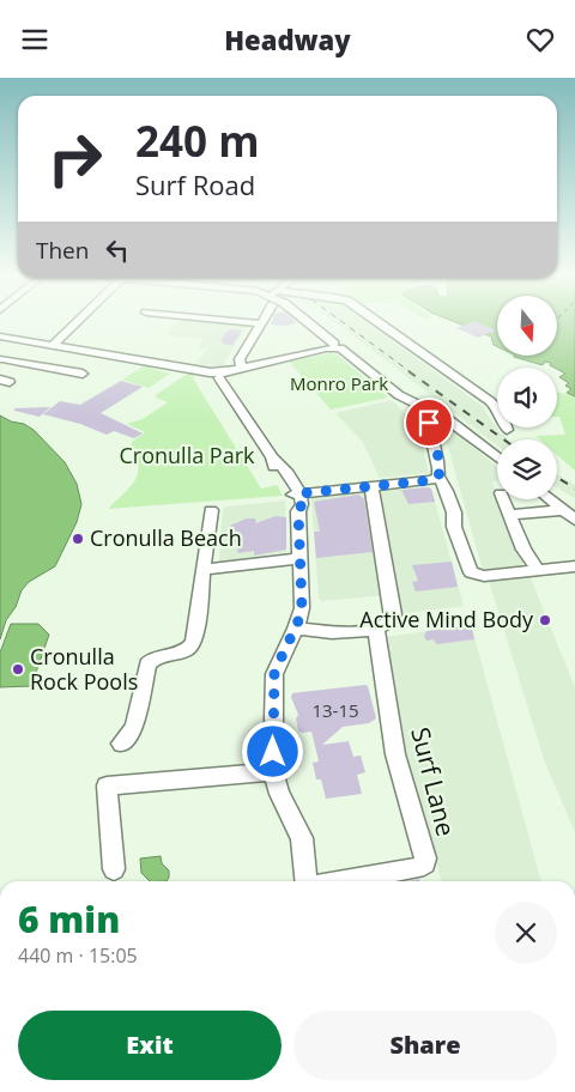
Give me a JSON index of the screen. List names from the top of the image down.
{
  "streets": {
    "street": ["Surf Lane"]
  },
  "parks": ["Monro Park", "Cronulla Park"],
  "places": ["Cronulla Beach", "Active Mind Body", "Cronulla Rock Pools"],
  "house_numbers": ["13-15"],
  "north": "bottom",
  "page": {
    "header": "Headway",
    "turn": ["240 m", "Surf Road"],
    "then": "Then",
    "heading": ["6 min", "440 m · 15:05"],
    "buttons": ["Exit", "Share"]
  }
}
